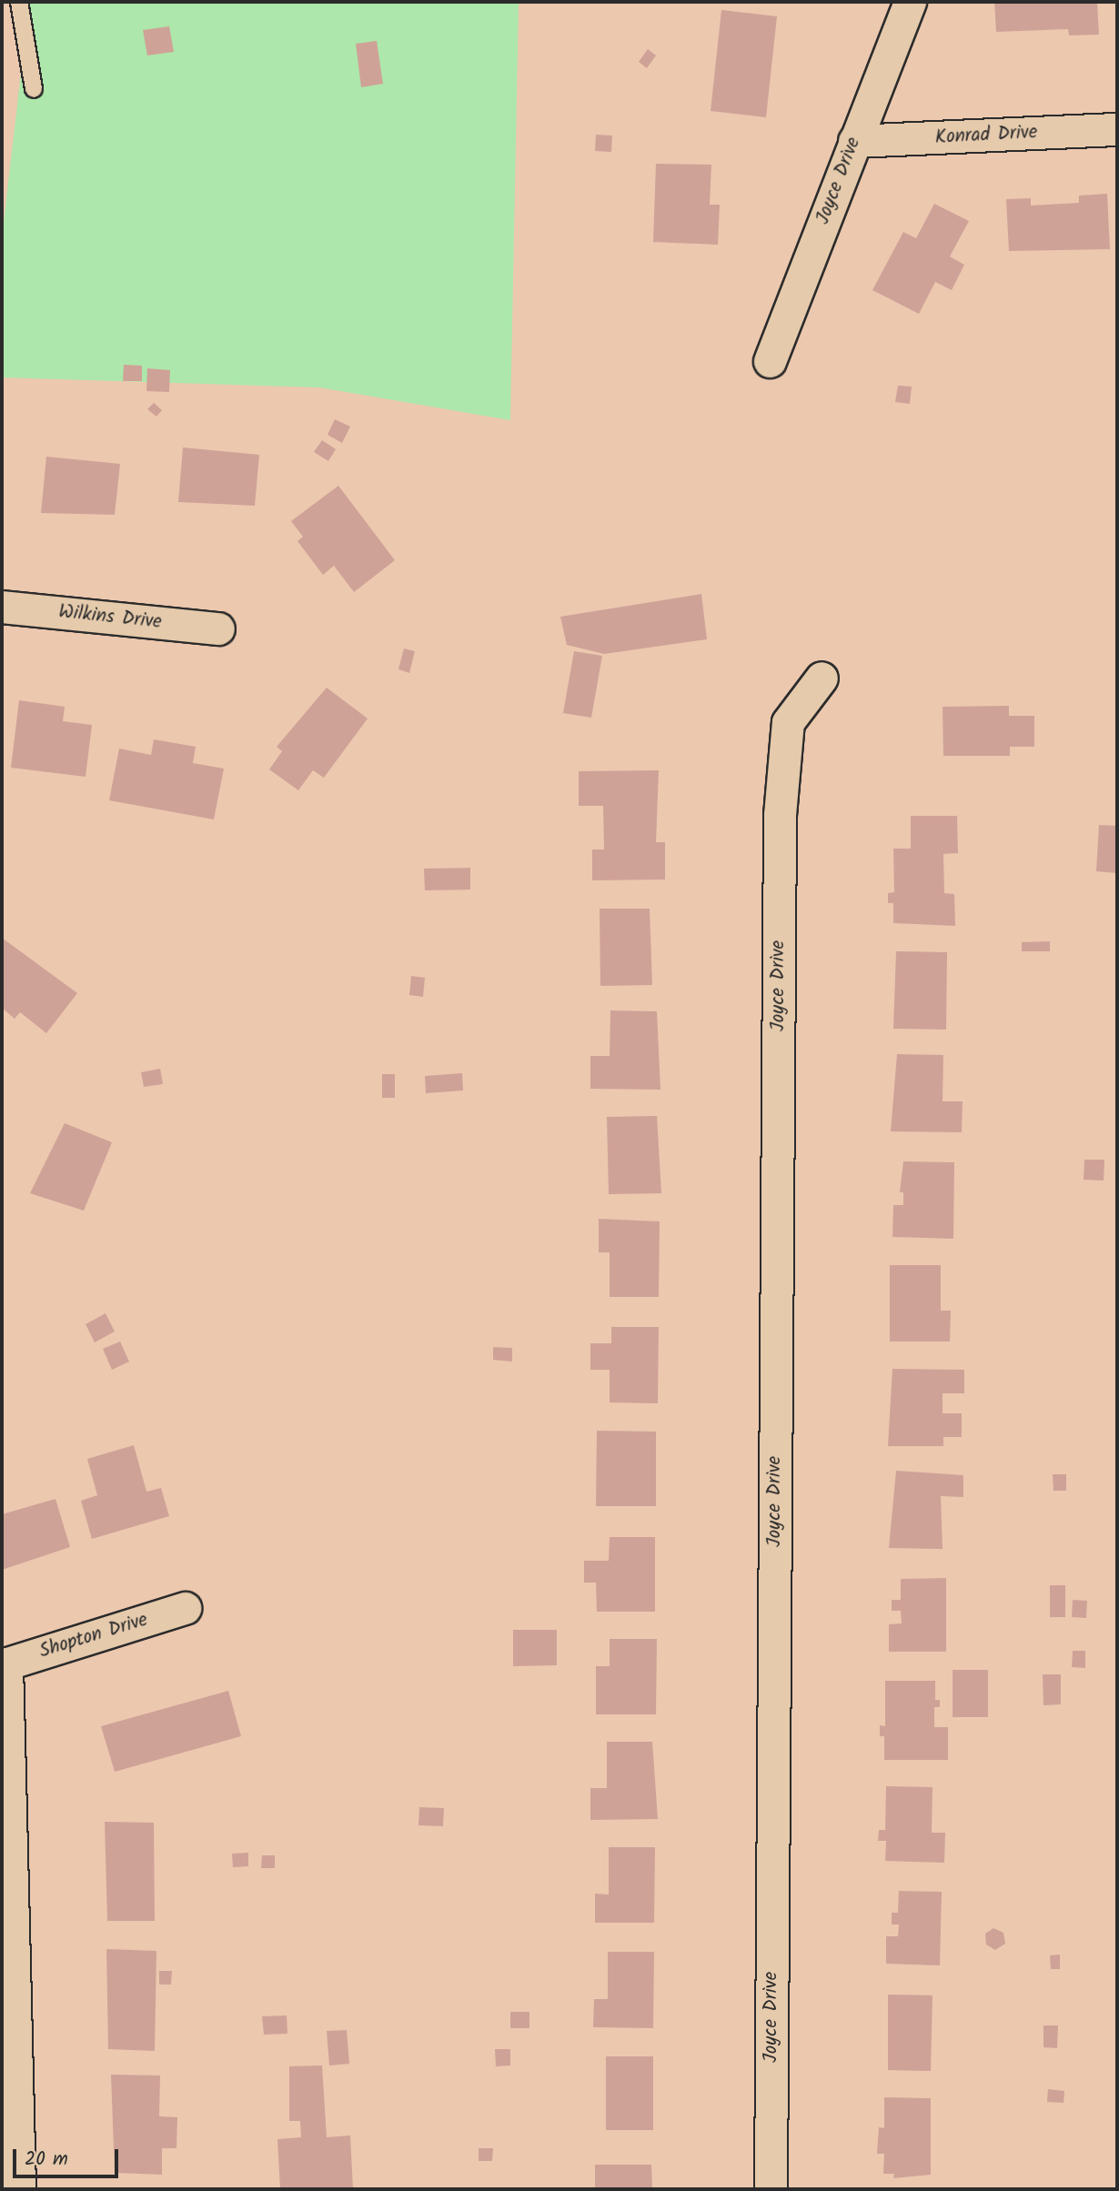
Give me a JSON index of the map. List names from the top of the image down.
{
  "streets": {
    "street": [
      "Konrad Drive",
      "Joyce Drive",
      "Wilkins Drive",
      "Shopton Drive"
    ]
  },
  "crossings": [
    ["Konrad Drive", "Joyce Drive"]
  ],
  "scale_bar": "20 m"
}
